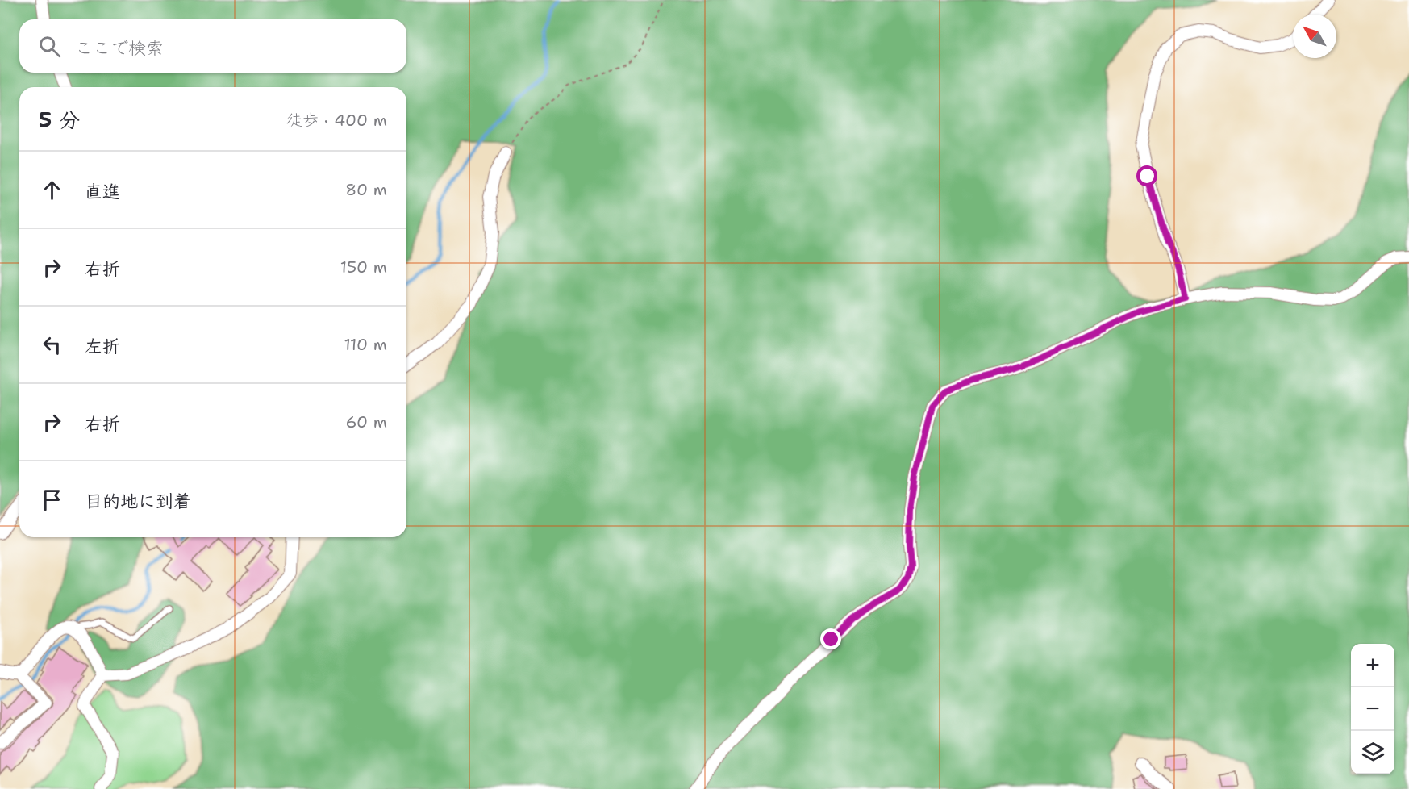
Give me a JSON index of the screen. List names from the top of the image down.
{
  "north": "top left",
  "page": {
    "search": "ここで検索",
    "heading": ["5 分", "徒歩 · 400 m"],
    "list": [
      ["直進", "80 m"],
      ["右折", "150 m"],
      ["左折", "110 m"],
      ["右折", "60 m"],
      "目的地に到着"
    ],
    "map_buttons": ["+", "−"]
  }
}
